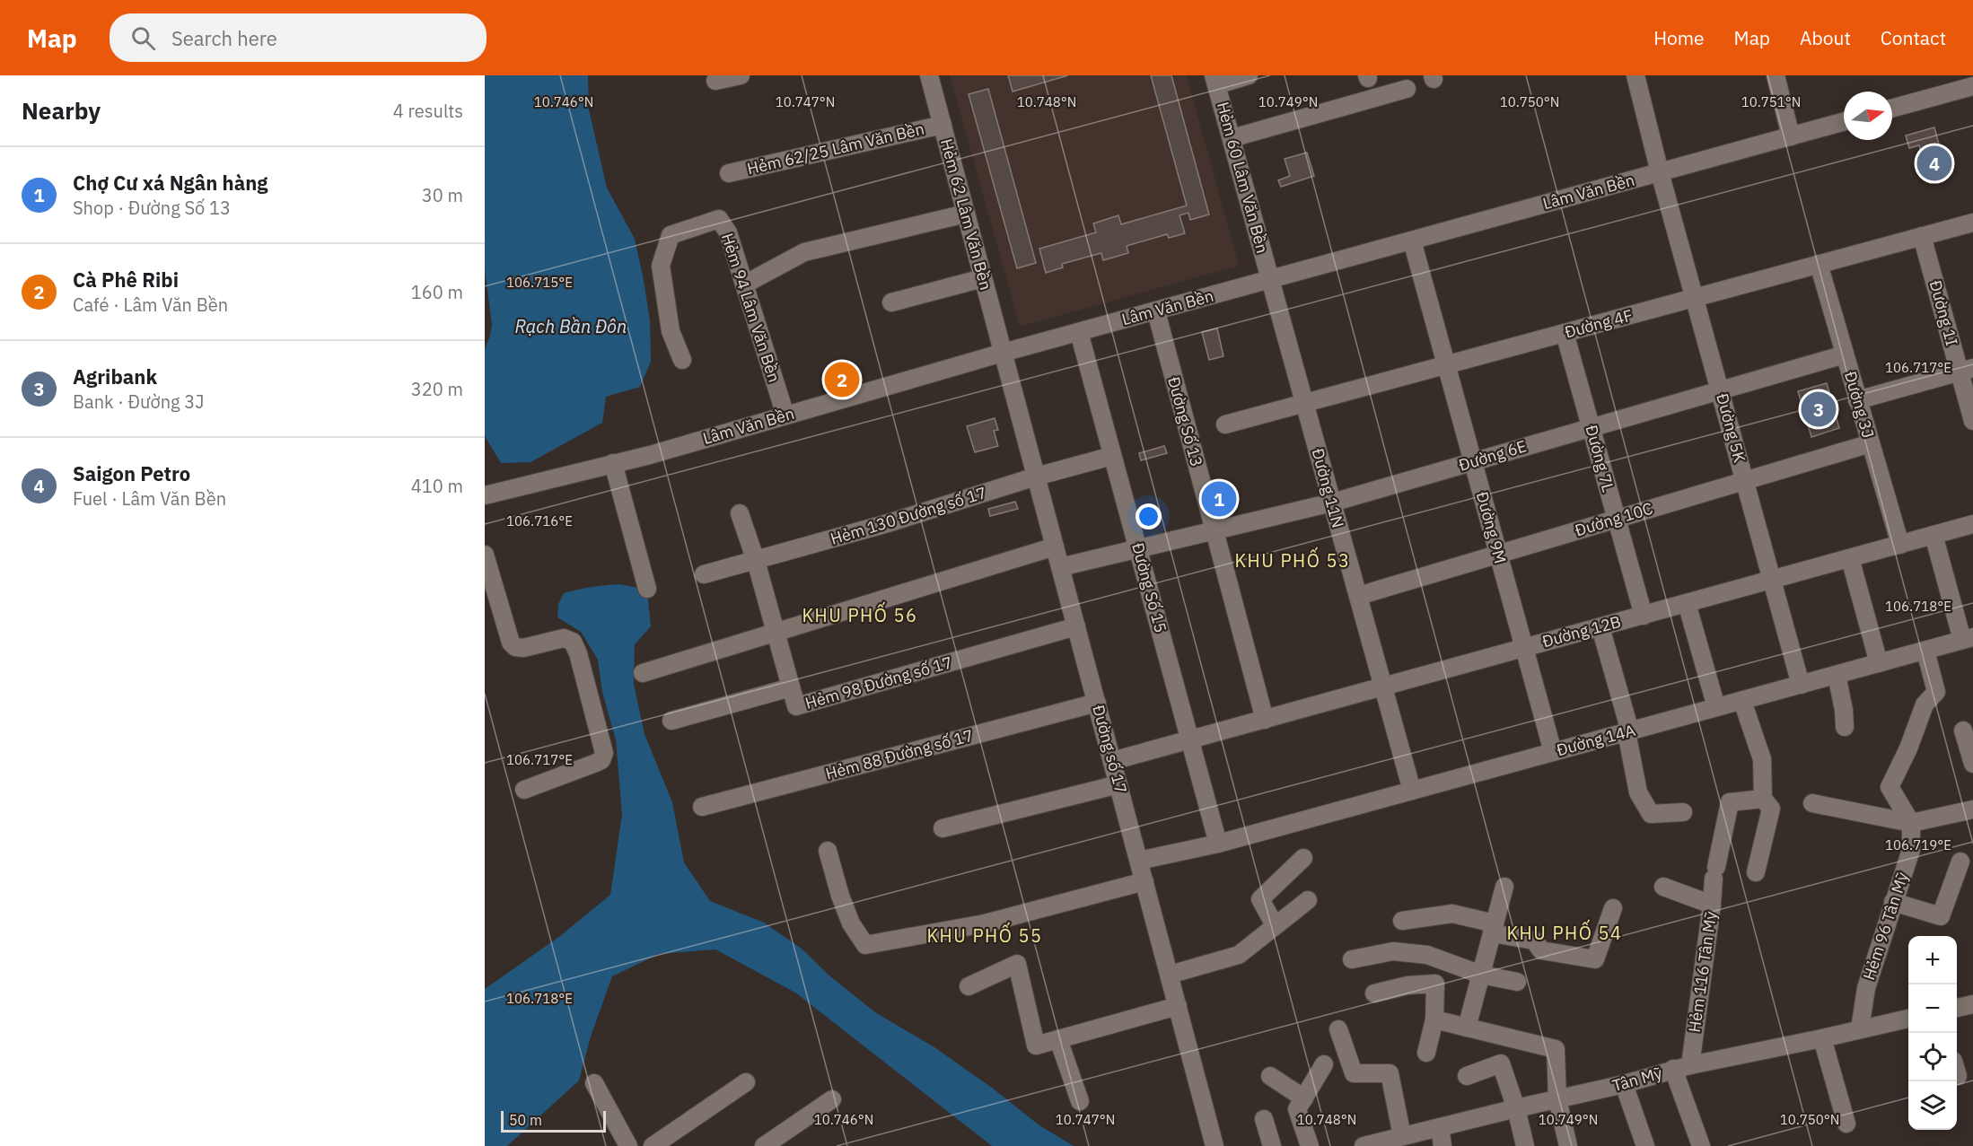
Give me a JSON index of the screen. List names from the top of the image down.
{
  "streets": {
    "street": [
      "Hẻm 62/25 Lâm Văn Bền",
      "Hẻm 60 Lâm Văn Bền",
      "Lâm Văn Bền",
      "Hẻm 62 Lâm Văn Bền",
      "Hẻm 94 Lâm Văn Bền",
      "Đường 1I",
      "Đường 4F",
      "Đường 3J",
      "Đường Số 13",
      "Đường 5K",
      "Đường 6E",
      "Đường 7L",
      "Đường 11N",
      "Hẻm 130 Đường số 17",
      "Đường 10C",
      "Đường 9M",
      "Đường Số 15",
      "Đường 12B",
      "Hẻm 98 Đường số 17",
      "Đường 14A",
      "Đường số 17",
      "Hẻm 88 Đường số 17",
      "Hẻm 96 Tân Mỹ",
      "Hẻm 116 Tân Mỹ",
      "Tân Mỹ"
    ]
  },
  "crossings": [
    ["Hẻm 62/25 Lâm Văn Bền", "Hẻm 62 Lâm Văn Bền"],
    ["Hẻm 60 Lâm Văn Bền", "Lâm Văn Bền"],
    ["Hẻm 60 Lâm Văn Bền", "Đường 11N"],
    ["Lâm Văn Bền", "Hẻm 62 Lâm Văn Bền"],
    ["Lâm Văn Bền", "Hẻm 94 Lâm Văn Bền"],
    ["Lâm Văn Bền", "Đường Số 13"],
    ["Lâm Văn Bền", "Đường 5K"],
    ["Lâm Văn Bền", "Đường 11N"],
    ["Lâm Văn Bền", "Đường 9M"],
    ["Lâm Văn Bền", "Đường Số 15"],
    ["Lâm Văn Bền", "Đường số 17"],
    ["Hẻm 62 Lâm Văn Bền", "Đường số 17"],
    ["Đường 1I", "Đường 4F"],
    ["Đường 4F", "Đường 3J"],
    ["Đường 4F", "Đường 5K"],
    ["Đường 4F", "Đường 7L"],
    ["Đường 4F", "Đường 11N"],
    ["Đường 4F", "Đường 9M"],
    ["Đường 3J", "Đường 6E"],
    ["Đường 3J", "Đường 10C"],
    ["Đường 3J", "Đường 12B"],
    ["Đường Số 13", "Đường 6E"],
    ["Đường Số 13", "Đường 12B"],
    ["Đường 5K", "Đường 6E"],
    ["Đường 5K", "Đường 10C"],
    ["Đường 5K", "Đường 12B"],
    ["Đường 5K", "Đường 14A"],
    ["Đường 6E", "Đường 7L"],
    ["Đường 6E", "Đường 11N"],
    ["Đường 6E", "Đường 9M"],
    ["Đường 6E", "Đường Số 15"],
    ["Đường 6E", "Đường số 17"],
    ["Đường 7L", "Đường 10C"],
    ["Đường 7L", "Đường 12B"],
    ["Đường 11N", "Đường 10C"],
    ["Đường 11N", "Đường 12B"],
    ["Đường 11N", "Đường 14A"],
    ["Hẻm 130 Đường số 17", "Đường Số 15"],
    ["Hẻm 130 Đường số 17", "Hẻm 98 Đường số 17"],
    ["Hẻm 130 Đường số 17", "Đường số 17"],
    ["Đường 10C", "Đường 9M"],
    ["Đường 9M", "Đường 12B"],
    ["Đường 9M", "Đường 14A"],
    ["Đường Số 15", "Đường 12B"],
    ["Đường Số 15", "Đường 14A"],
    ["Đường 12B", "Đường số 17"],
    ["Hẻm 98 Đường số 17", "Đường số 17"],
    ["Đường 14A", "Đường số 17"],
    ["Đường số 17", "Hẻm 88 Đường số 17"],
    ["Hẻm 96 Tân Mỹ", "Tân Mỹ"],
    ["Hẻm 116 Tân Mỹ", "Tân Mỹ"]
  ],
  "districts": [
    "KHU PHỐ 53",
    "KHU PHỐ 56",
    "KHU PHỐ 54",
    "KHU PHỐ 55"
  ],
  "water": ["Rạch Bần Đôn"],
  "scale_bar": "50 m",
  "north": "right",
  "page": {
    "header": "Map",
    "search": "Search here",
    "nav": [
      "Home",
      "Map",
      "About",
      "Contact"
    ],
    "heading": ["Nearby", "4 results"],
    "pins": [
      "4",
      "2",
      "3",
      "1"
    ],
    "list": [
      {
        "mark": "1",
        "name": "Chợ Cư xá Ngân hàng",
        "note": "Shop · Đường Số 13",
        "value": "30 m"
      },
      {
        "mark": "2",
        "name": "Cà Phê Ribi",
        "note": "Café · Lâm Văn Bền",
        "value": "160 m"
      },
      {
        "mark": "3",
        "name": "Agribank",
        "note": "Bank · Đường 3J",
        "value": "320 m"
      },
      {
        "mark": "4",
        "name": "Saigon Petro",
        "note": "Fuel · Lâm Văn Bền",
        "value": "410 m"
      }
    ],
    "map_buttons": ["+", "−"],
    "scale": "50 m"
  },
  "coordinates": [
    "10.746°N",
    "10.747°N",
    "10.748°N",
    "10.749°N",
    "10.750°N",
    "10.751°N",
    "106.715°E",
    "106.717°E",
    "106.716°E",
    "106.718°E",
    "106.719°E"
  ]
}
